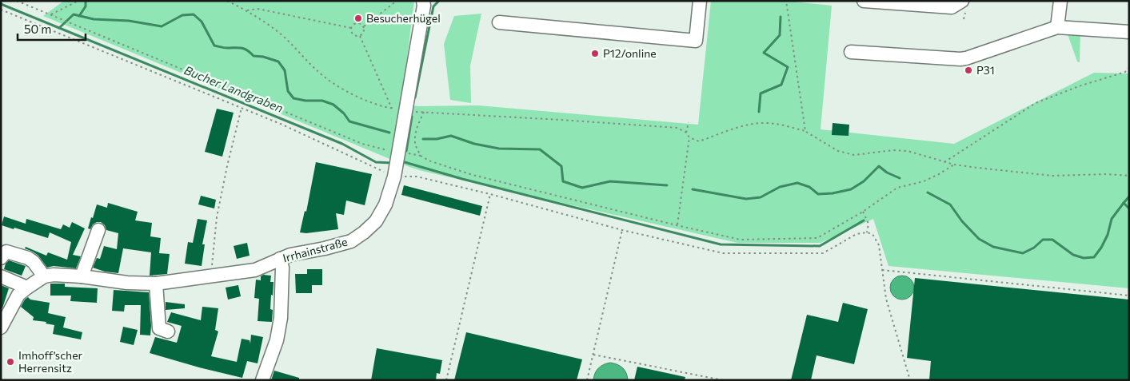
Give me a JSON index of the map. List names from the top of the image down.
{
  "streets": {
    "street": ["Irrhainstraße"]
  },
  "water": ["Bucher Landgraben"],
  "places": [
    "Besucherhügel",
    "P12/online",
    "P31",
    "Imhoff’scher Herrensitz"
  ],
  "scale_bar": "50 m"
}
